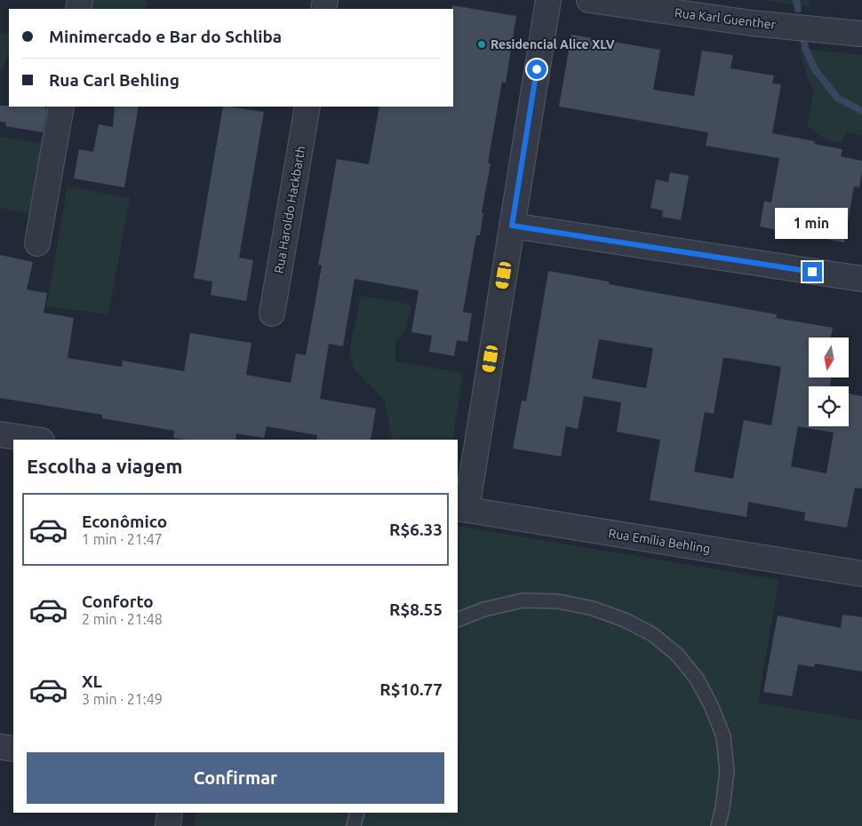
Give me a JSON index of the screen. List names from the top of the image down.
{
  "streets": {
    "street": ["Rua Karl Guenther", "Rua Haroldo Hackbarth", "Rua Emília Behling"]
  },
  "places": ["Residencial Alice XLV"],
  "north": "bottom",
  "page": {
    "banner": ["Minimercado e Bar do Schliba", "Rua Carl Behling"],
    "bubble": "1 min",
    "heading": "Escolha a viagem",
    "list": [
      {
        "name": "Econômico",
        "note": "1 min · 21:47",
        "value": "R$6.33"
      },
      {
        "name": "Conforto",
        "note": "2 min · 21:48",
        "value": "R$8.55"
      },
      {
        "name": "XL",
        "note": "3 min · 21:49",
        "value": "R$10.77"
      }
    ],
    "buttons": "Confirmar"
  }
}
